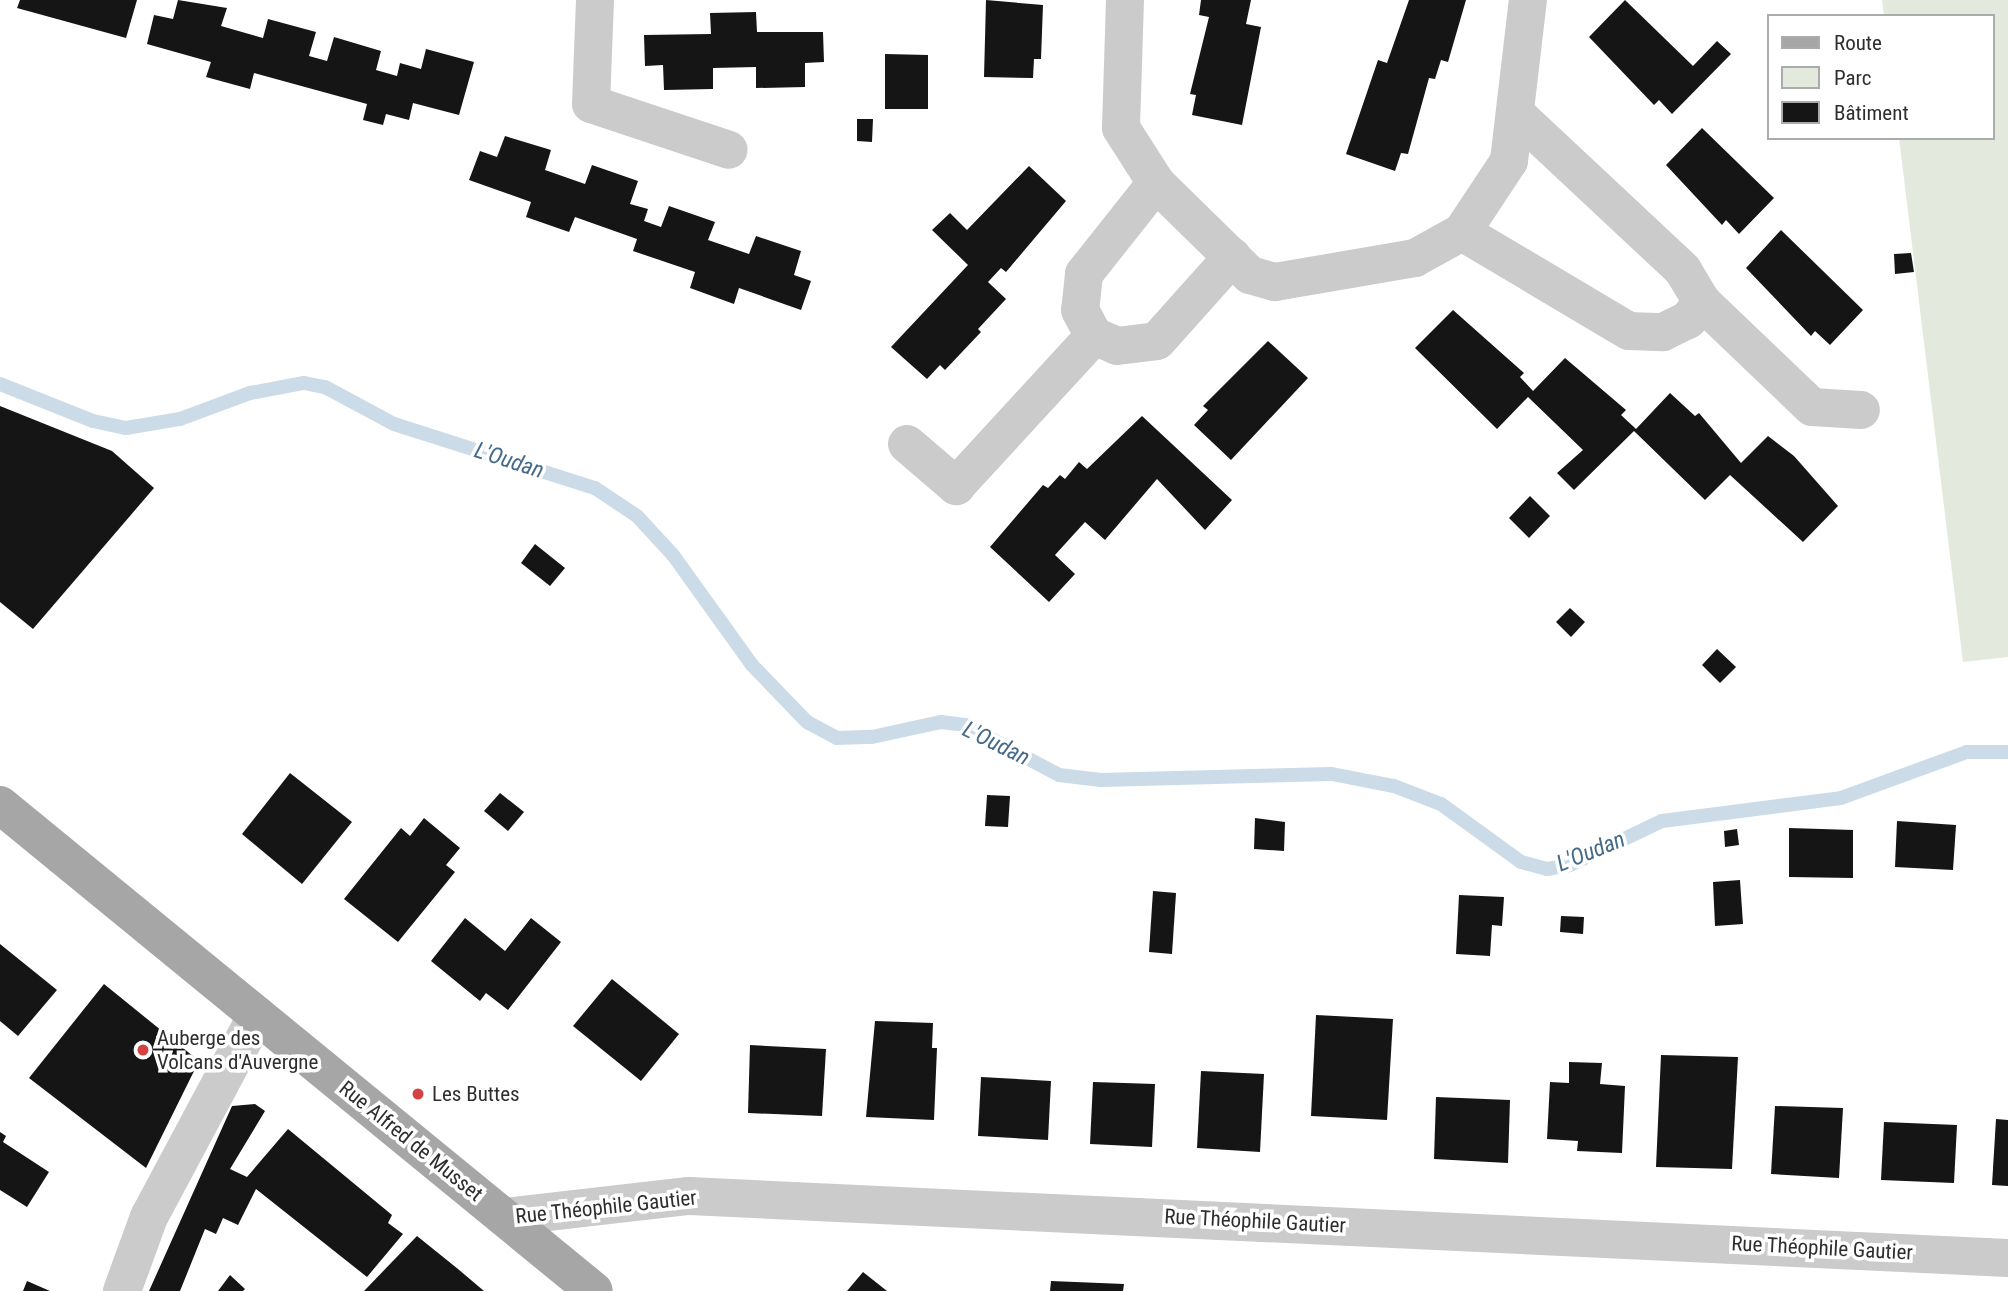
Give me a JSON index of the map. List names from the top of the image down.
{
  "streets": {
    "main road": ["Rue Alfred de Musset"],
    "street": ["Rue Théophile Gautier"]
  },
  "crossings": [
    ["Rue Alfred de Musset", "Rue Théophile Gautier"]
  ],
  "water": ["L'Oudan"],
  "places": ["Auberge des Volcans d'Auvergne", "Les Buttes"],
  "legend": ["Route", "Parc", "Bâtiment"]
}
